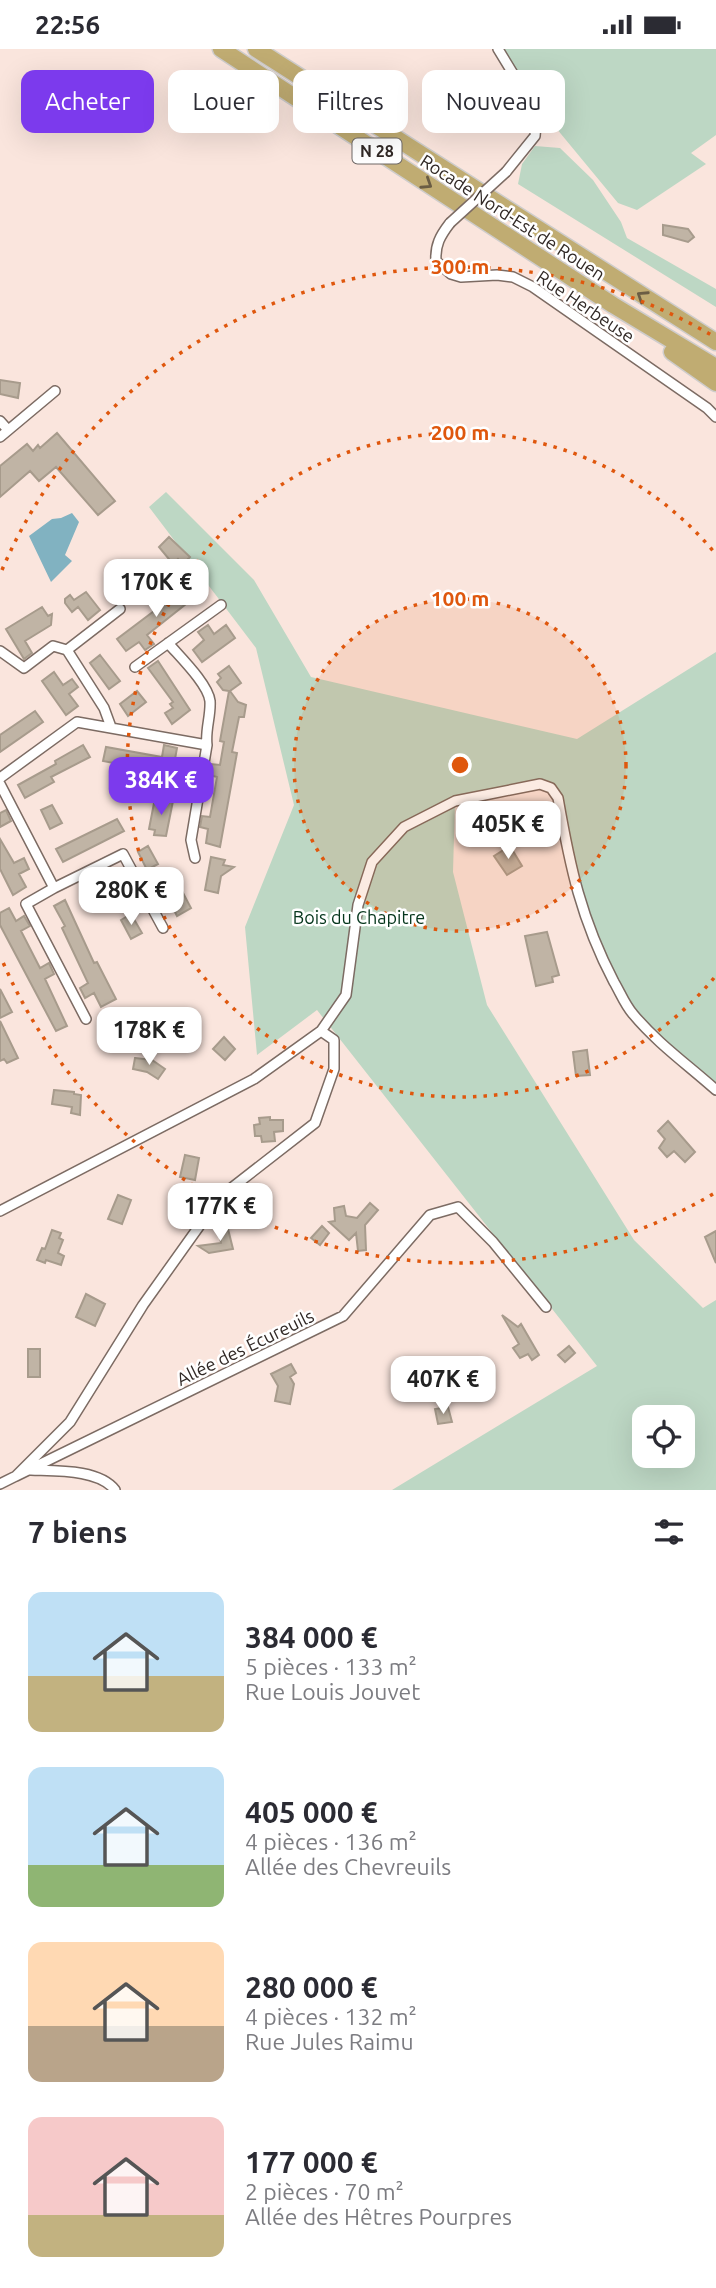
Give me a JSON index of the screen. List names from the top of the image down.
{
  "streets": {
    "highway": ["N 28", "Rocade Nord-Est de Rouen"],
    "street": ["Rue Herbeuse", "Allée des Écureuils"]
  },
  "parks": ["Bois du Chapitre"],
  "page": {
    "status": "22:56",
    "chip": [
      "Acheter",
      "Louer",
      "Filtres",
      "Nouveau"
    ],
    "price": [
      "170K €",
      "384K €",
      "405K €",
      "280K €",
      "178K €",
      "177K €",
      "407K €"
    ],
    "heading": "7 biens",
    "list": [
      {
        "name": "384 000 €",
        "note": "5 pièces · 133 m² · Rue Louis Jouvet"
      },
      {
        "name": "405 000 €",
        "note": "4 pièces · 136 m² · Allée des Chevreuils"
      },
      {
        "name": "280 000 €",
        "note": "4 pièces · 132 m² · Rue Jules Raimu"
      },
      {
        "name": "177 000 €",
        "note": "2 pièces · 70 m² · Allée des Hêtres Pourpres"
      }
    ]
  },
  "rings": ["300 m", "200 m", "100 m"]
}
